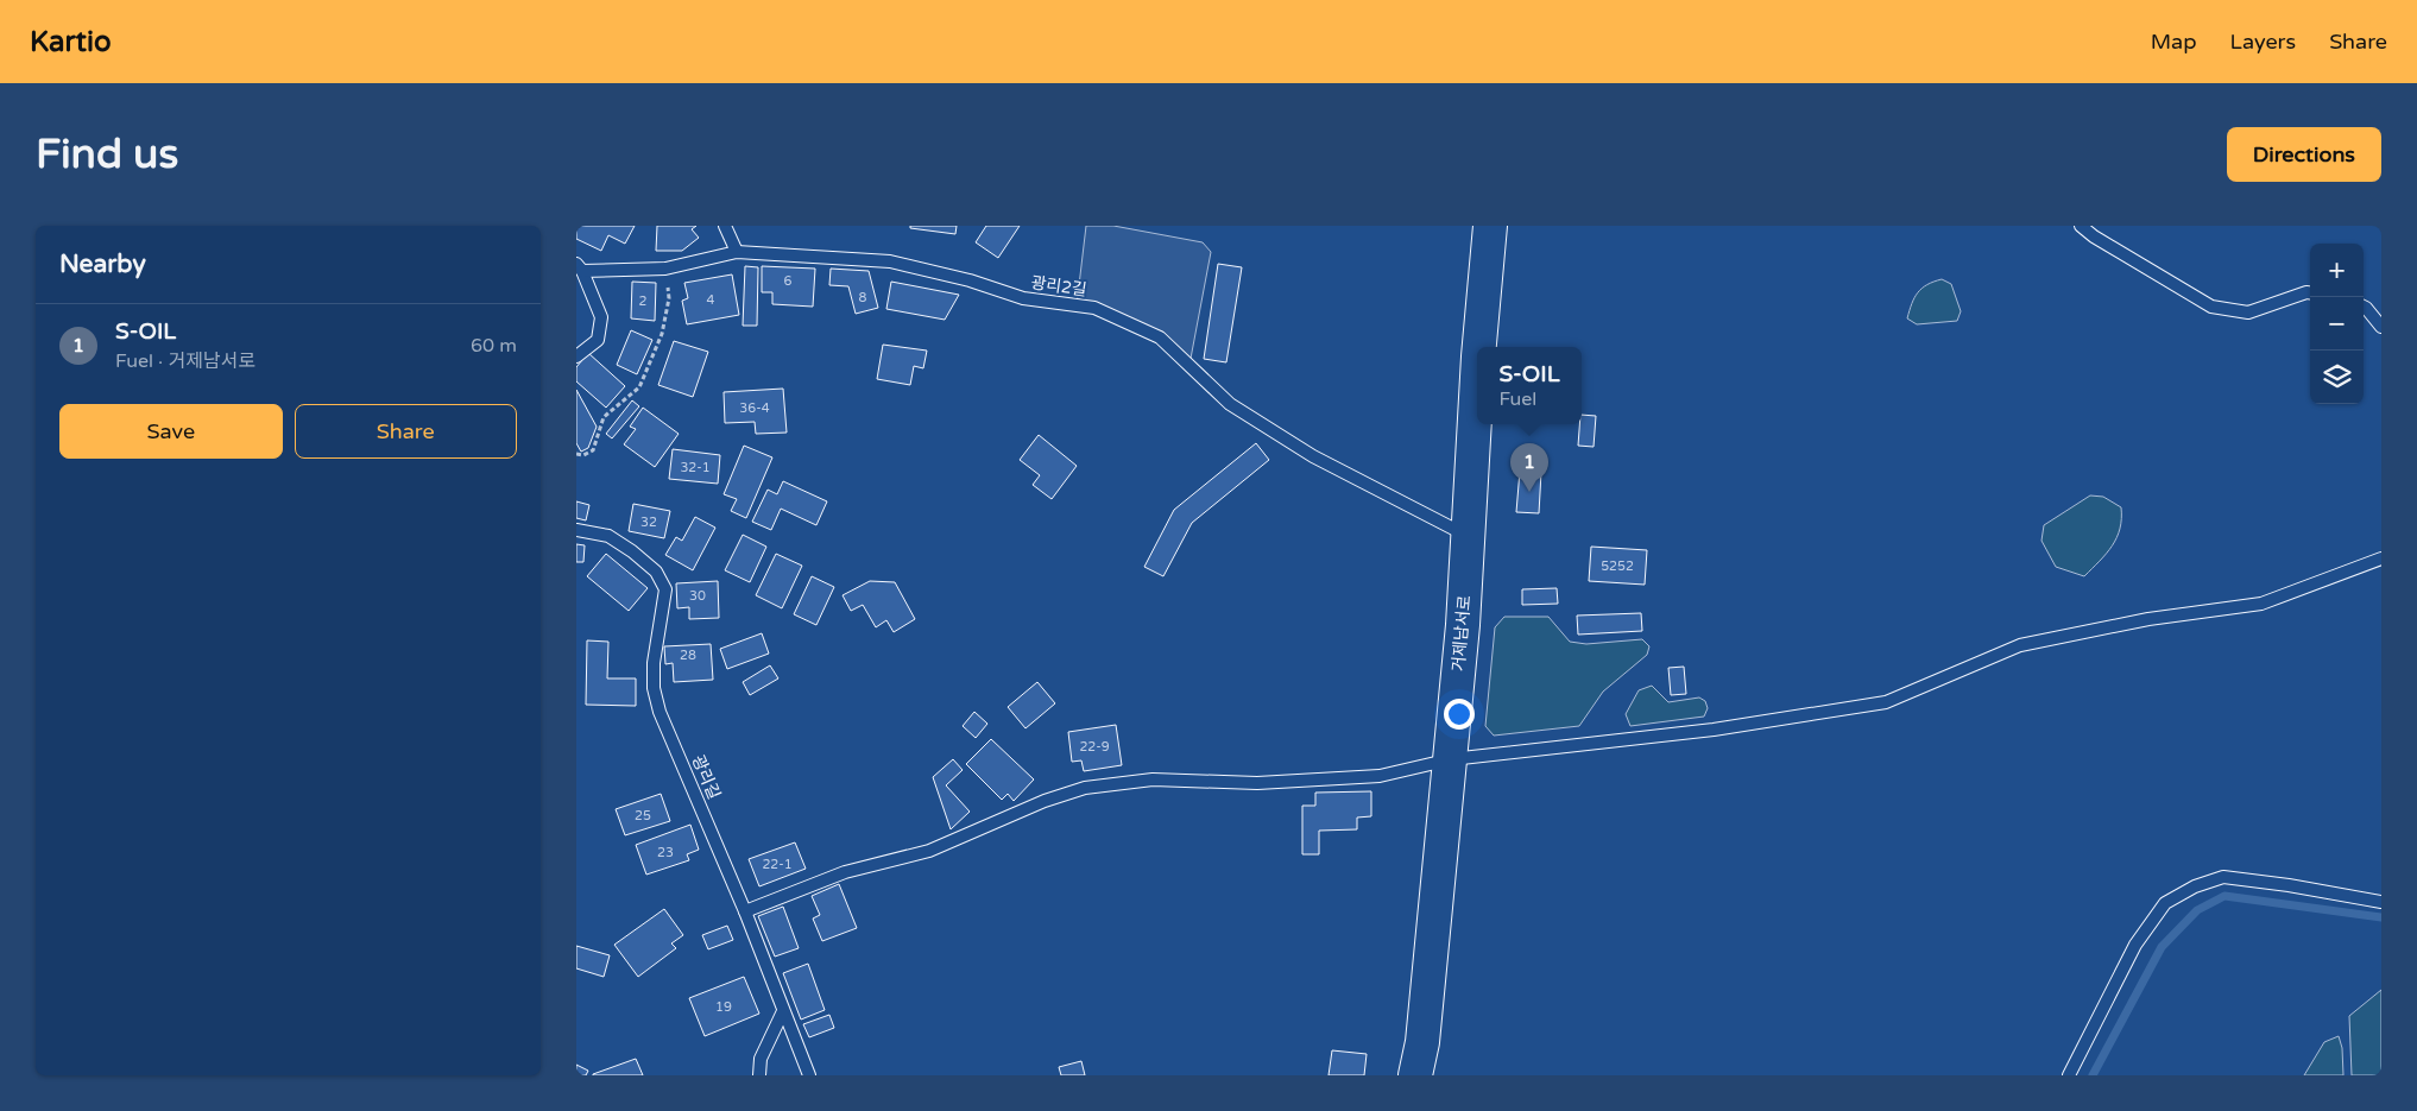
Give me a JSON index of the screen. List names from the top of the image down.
{
  "streets": {
    "main road": ["거제남서로"],
    "lane": ["광리2길", "광리길"]
  },
  "crossings": [
    ["광리2길", "거제남서로"]
  ],
  "house_numbers": [
    "6",
    "8",
    "4",
    "2",
    "36-4",
    "32-1",
    "32",
    "5252",
    "30",
    "28",
    "22-9",
    "25",
    "23",
    "22-1",
    "19"
  ],
  "page": {
    "header": "Kartio",
    "nav": ["Map", "Layers", "Share"],
    "buttons": [
      "Directions",
      ["Save", "Share"]
    ],
    "title": "Find us",
    "heading": "Nearby",
    "map_buttons": ["+", "−"],
    "list": [
      {
        "mark": "1",
        "name": "S-OIL",
        "note": "Fuel · 거제남서로",
        "value": "60 m"
      }
    ],
    "popup": ["S-OIL", "Fuel"],
    "pins": "1"
  }
}
